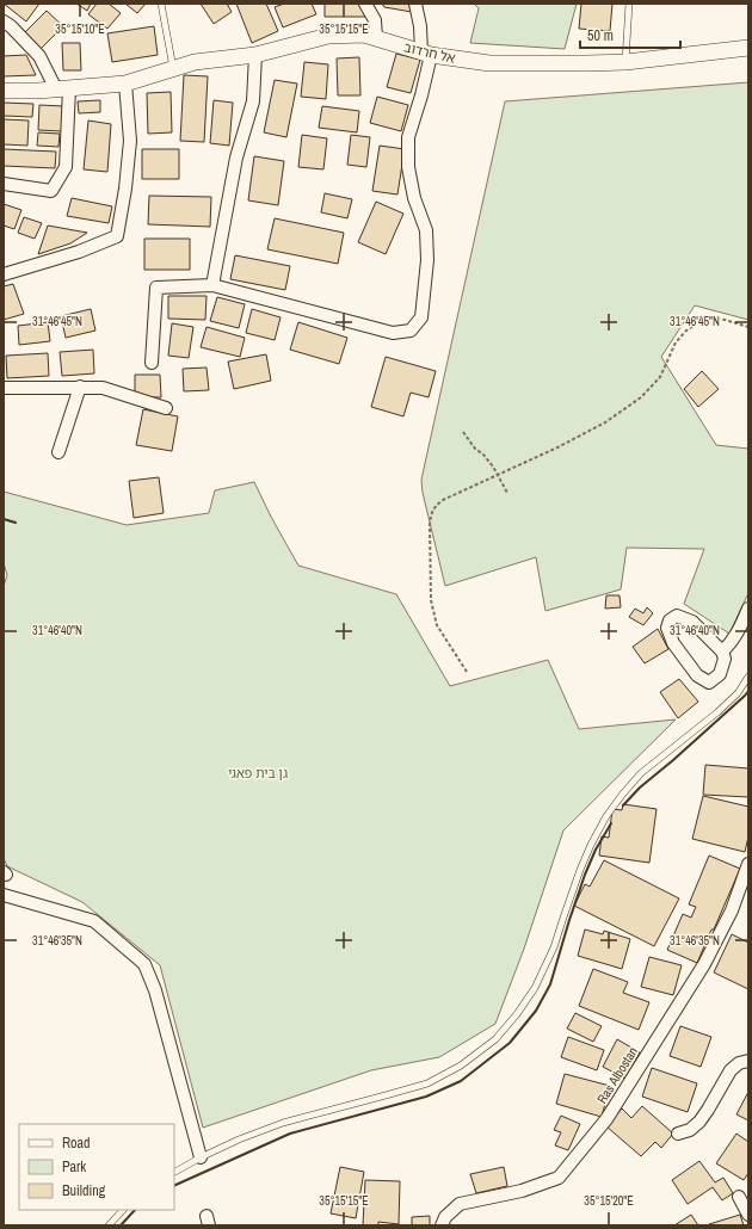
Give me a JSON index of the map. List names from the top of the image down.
{
  "streets": {
    "street": ["אל חרדוב", "Ras Albostan"]
  },
  "parks": ["גן בית פאגי"],
  "legend": ["Road", "Park", "Building"],
  "scale_bar": "50 m",
  "coordinates": [
    "35°15'10\"E",
    "35°15'15\"E",
    "31°46'45\"N",
    "31°46'40\"N",
    "31°46'35\"N",
    "35°15'20\"E"
  ]
}
